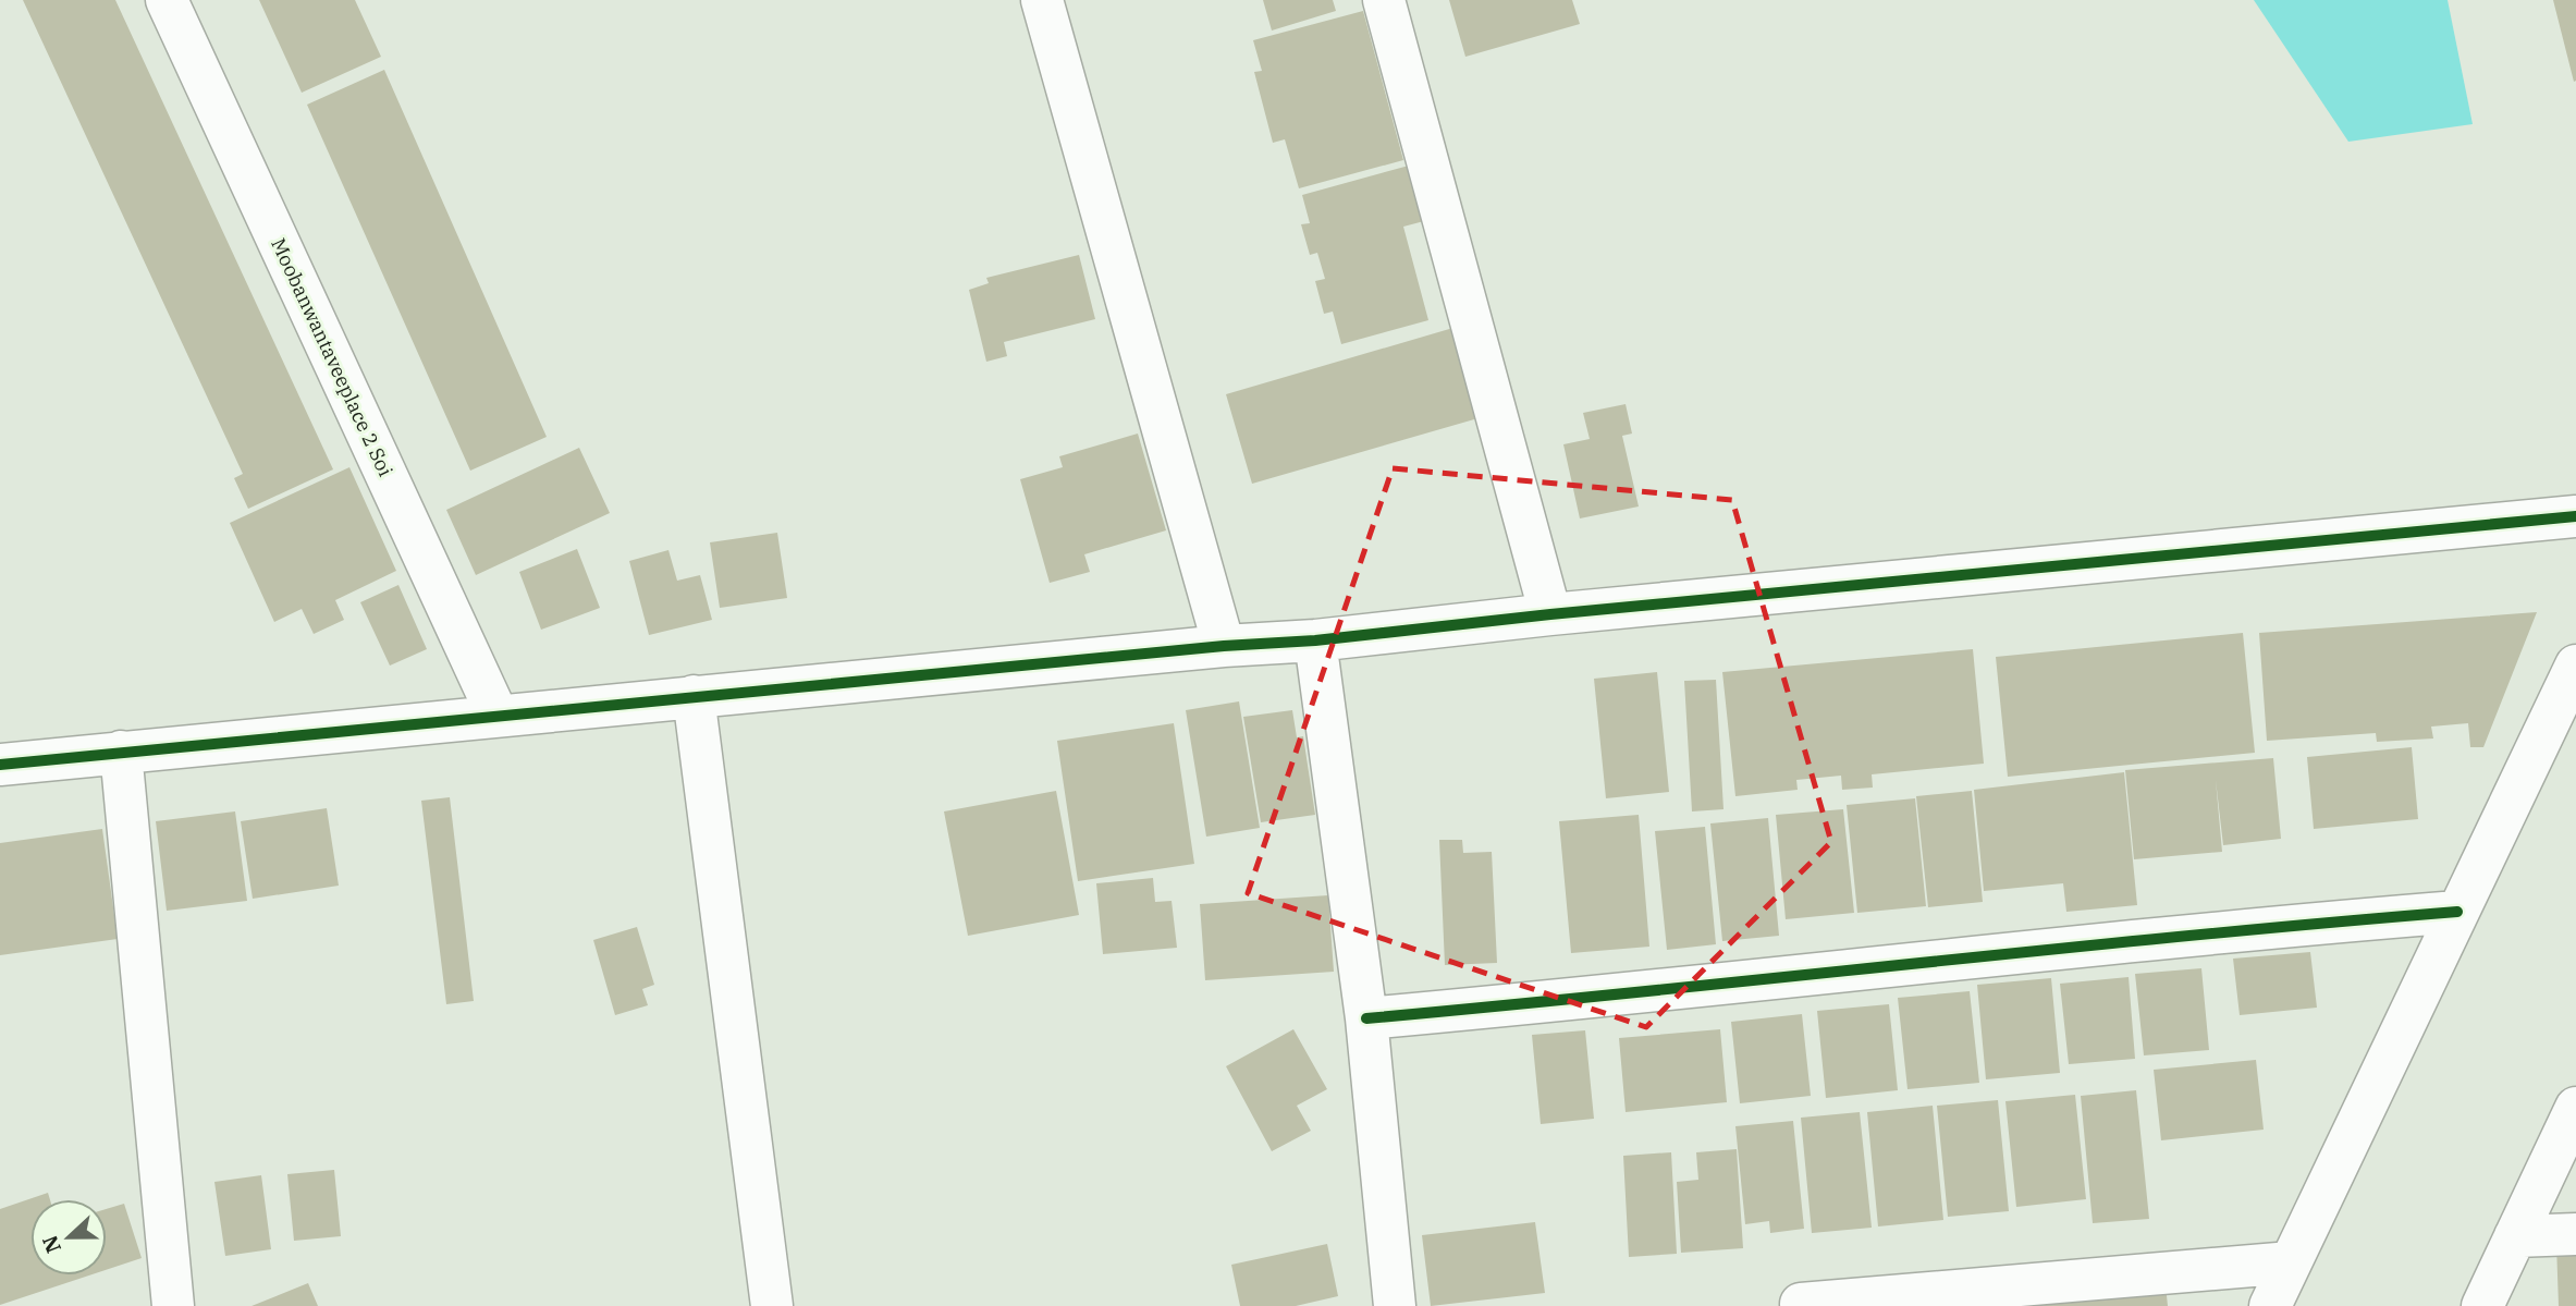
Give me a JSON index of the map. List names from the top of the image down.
{
  "streets": {
    "street": ["Moobanwantaveeplace 2 Soi"]
  },
  "north": "left"
}
